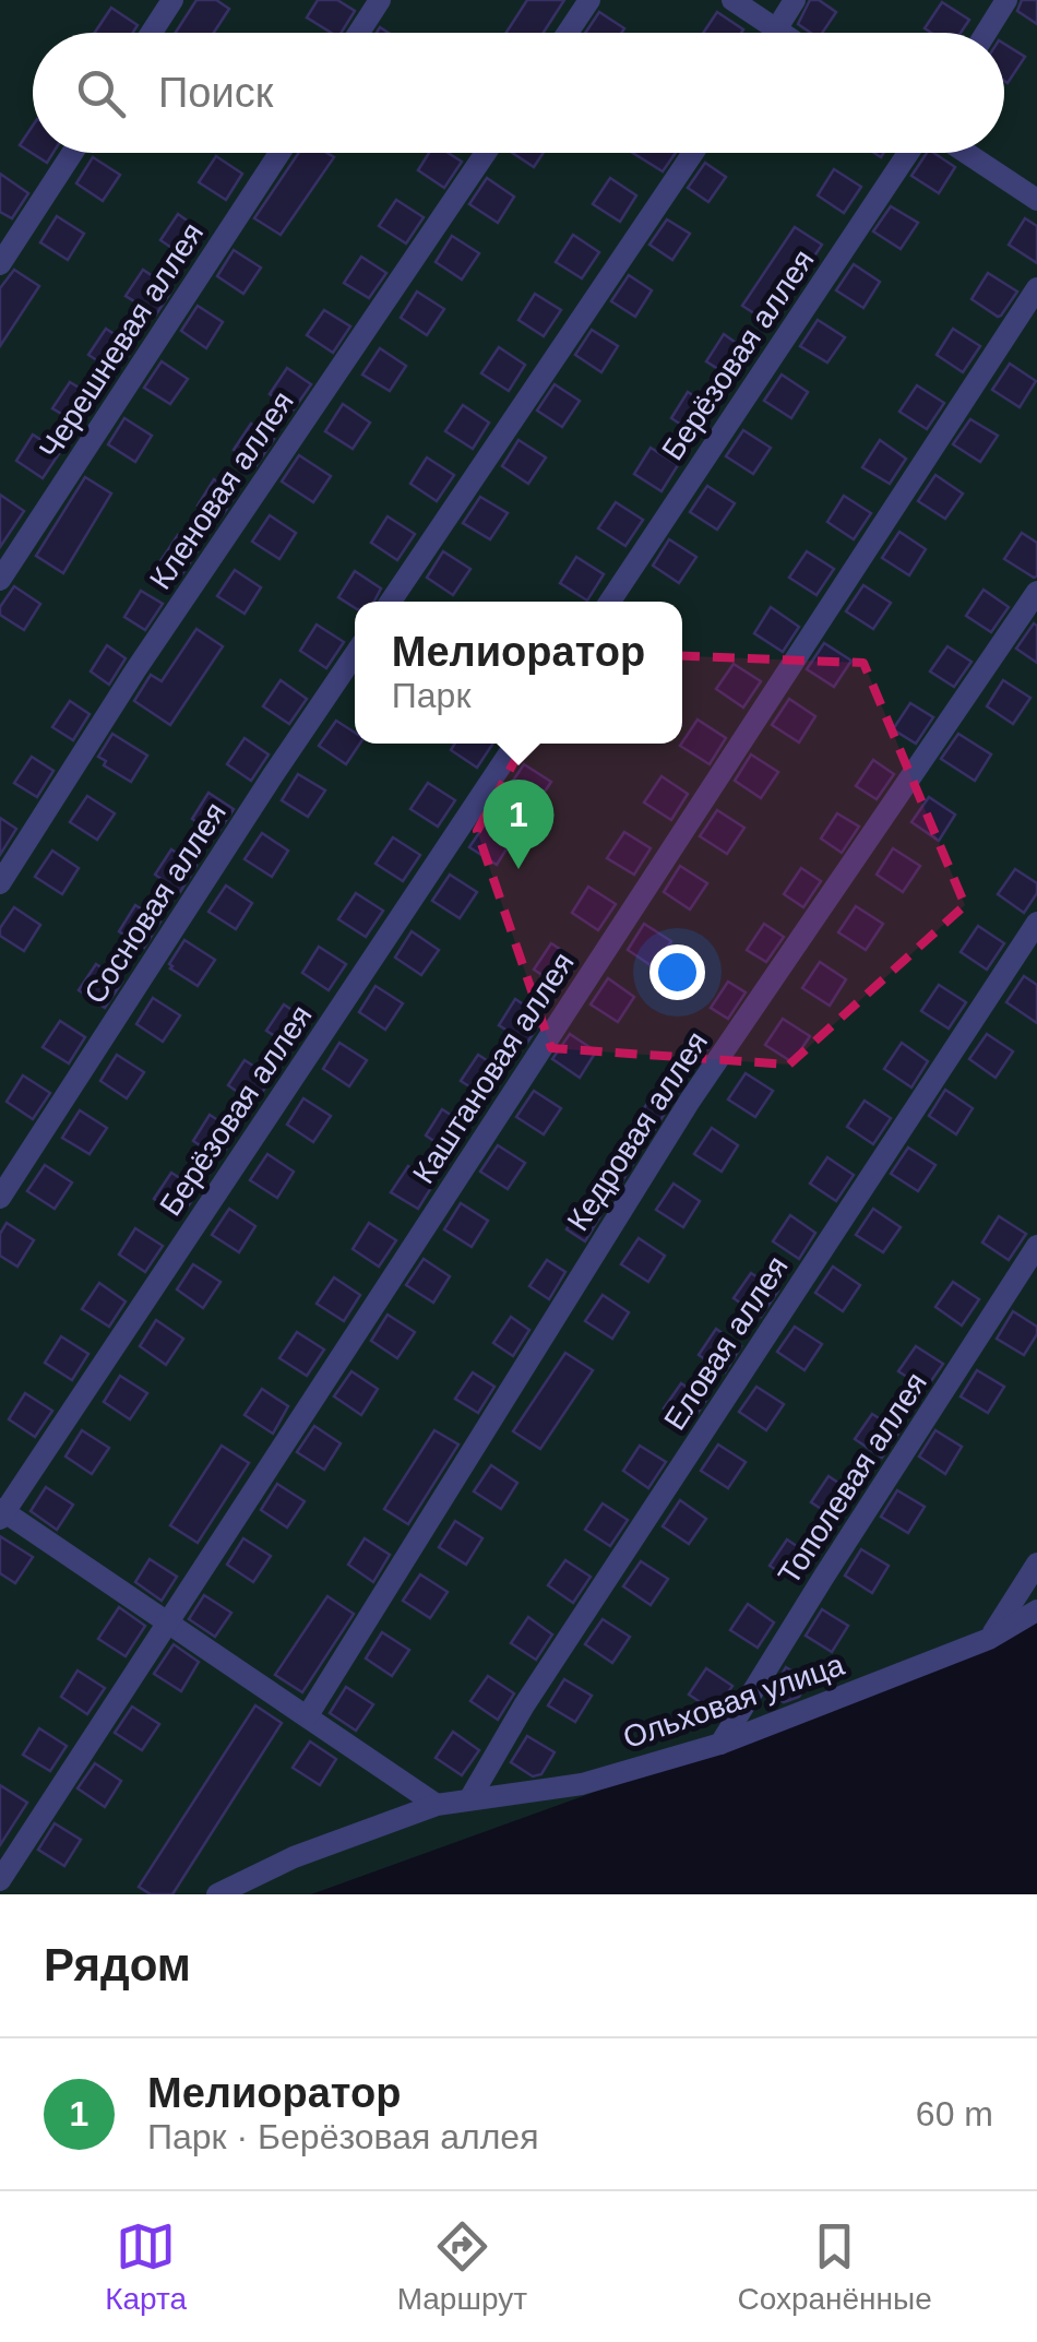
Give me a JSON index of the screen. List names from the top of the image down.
{
  "streets": {
    "street": [
      "Черешневая аллея",
      "Берёзовая аллея",
      "Кленовая аллея",
      "Сосновая аллея",
      "Каштановая аллея",
      "Кедровая аллея",
      "Еловая аллея",
      "Тополевая аллея",
      "Ольховая улица"
    ]
  },
  "crossings": [
    ["Еловая аллея", "Ольховая улица"],
    ["Тополевая аллея", "Ольховая улица"]
  ],
  "page": {
    "search": "Поиск",
    "popup": ["Мелиоратор", "Парк"],
    "pins": "1",
    "heading": "Рядом",
    "list": [
      {
        "mark": "1",
        "name": "Мелиоратор",
        "note": "Парк · Берёзовая аллея",
        "value": "60 m"
      }
    ],
    "nav": ["Карта", "Маршрут", "Сохранённые"]
  }
}
